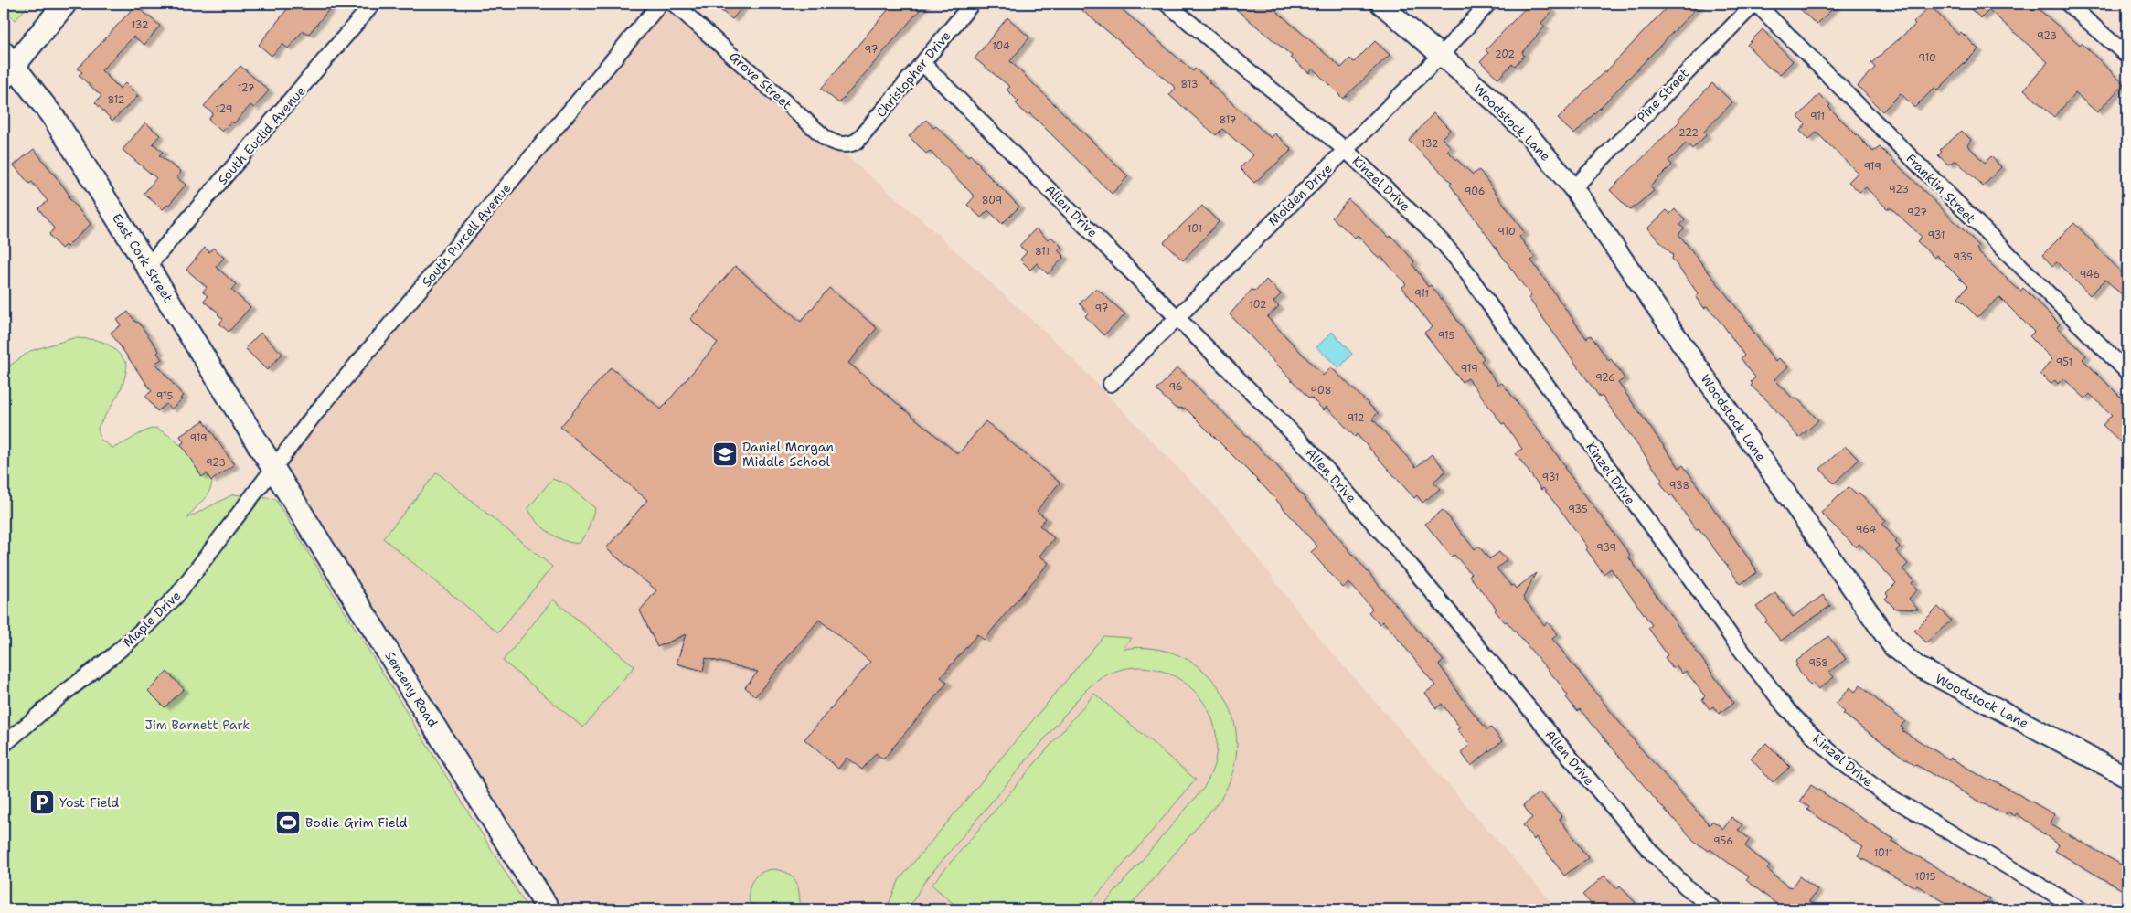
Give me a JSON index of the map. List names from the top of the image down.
{
  "streets": {
    "main road": ["East Cork Street", "Senseny Road"],
    "street": [
      "Christopher Drive",
      "Grove Street",
      "Pine Street",
      "Woodstock Lane",
      "South Euclid Avenue",
      "Kinzel Drive",
      "Franklin Street",
      "Molden Drive",
      "Allen Drive",
      "South Purcell Avenue",
      "Maple Drive"
    ]
  },
  "crossings": [
    ["Christopher Drive", "Grove Street"],
    ["Christopher Drive", "Allen Drive"],
    ["Pine Street", "Woodstock Lane"],
    ["Pine Street", "Franklin Street"],
    ["Woodstock Lane", "Molden Drive"],
    ["South Euclid Avenue", "East Cork Street"],
    ["Kinzel Drive", "Molden Drive"],
    ["Molden Drive", "Allen Drive"],
    ["South Purcell Avenue", "East Cork Street"],
    ["South Purcell Avenue", "Maple Drive"],
    ["South Purcell Avenue", "Senseny Road"],
    ["East Cork Street", "Maple Drive"],
    ["East Cork Street", "Senseny Road"],
    ["Maple Drive", "Senseny Road"]
  ],
  "parks": ["Jim Barnett Park"],
  "places": {
    "school or university": ["Daniel Morgan Middle School"],
    "parking": ["Yost Field"],
    "sports": ["Bodie Grim Field"]
  },
  "house_numbers": [
    "132",
    "923",
    "104",
    "97",
    "202",
    "910",
    "813",
    "127",
    "812",
    "129",
    "911",
    "817",
    "222",
    "132",
    "919",
    "923",
    "906",
    "809",
    "927",
    "101",
    "910",
    "931",
    "811",
    "935",
    "946",
    "911",
    "102",
    "97",
    "915",
    "951",
    "919",
    "926",
    "96",
    "908",
    "915",
    "912",
    "919",
    "923",
    "931",
    "938",
    "935",
    "964",
    "939",
    "958",
    "956",
    "1011",
    "1015"
  ]
}
